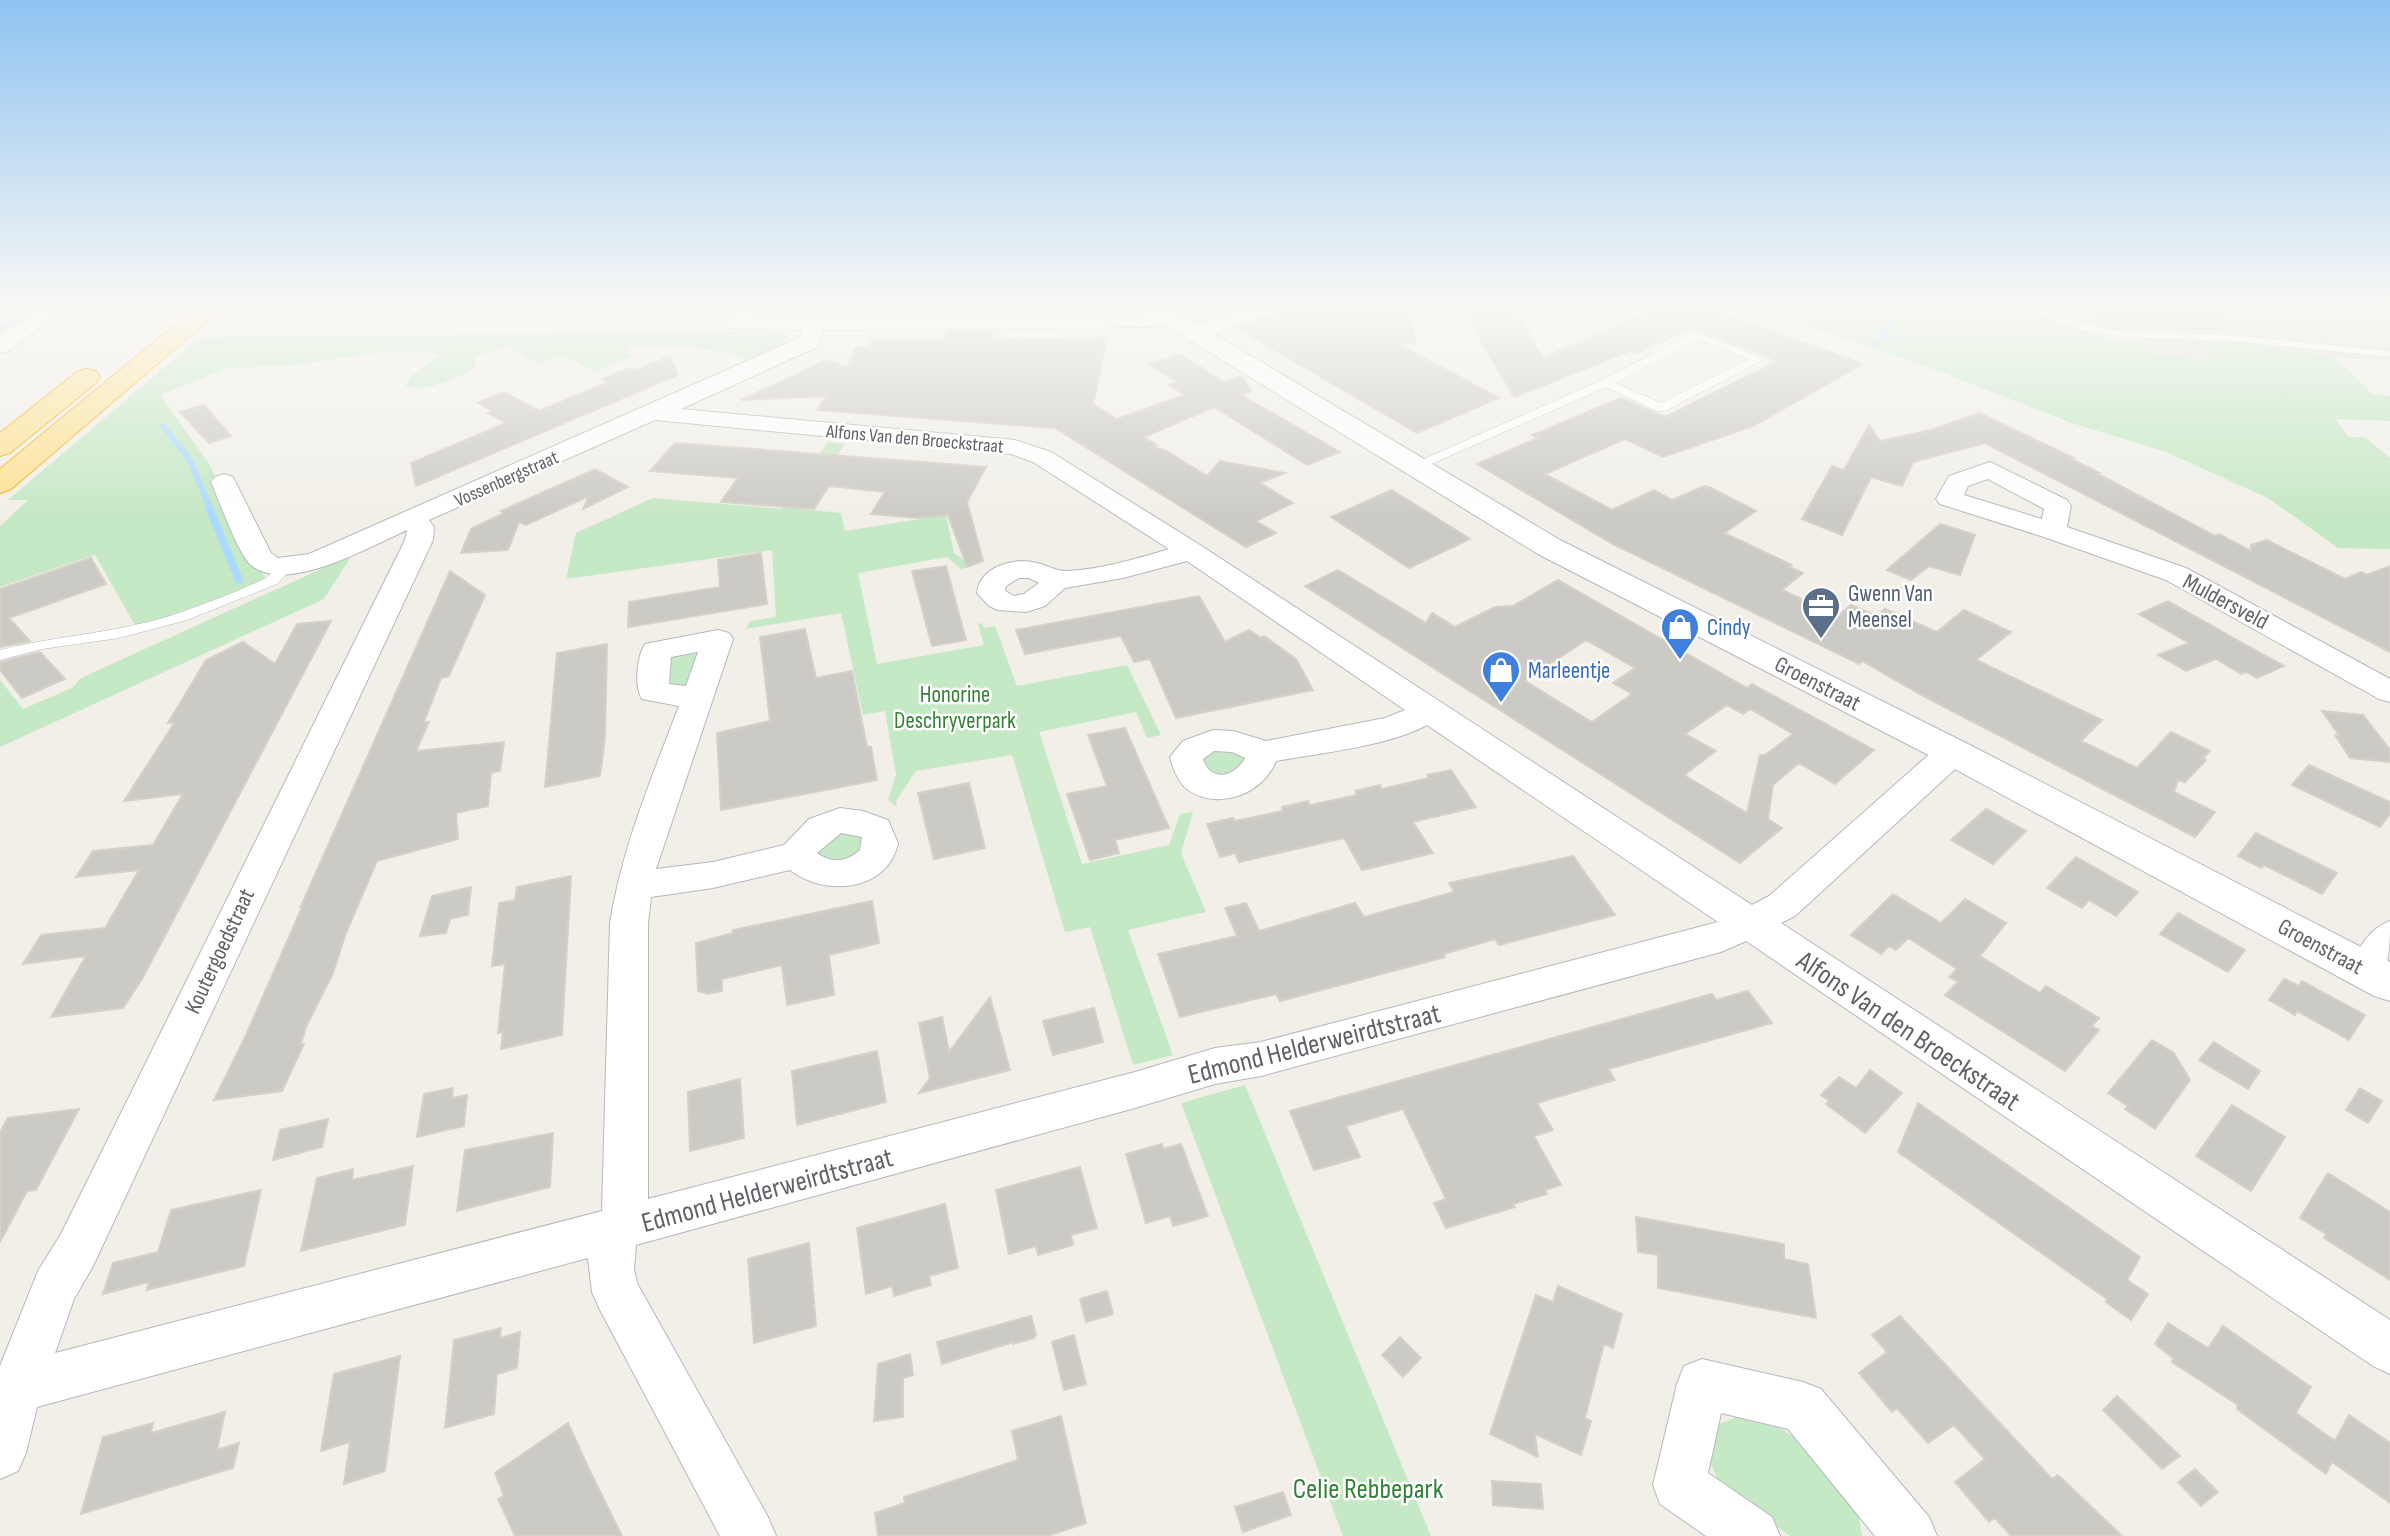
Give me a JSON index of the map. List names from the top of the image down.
{
  "streets": {
    "street": [
      "Alfons Van den Broeckstraat",
      "Vossenbergstraat",
      "Muldersveld",
      "Groenstraat",
      "Koutergoedstraat",
      "Edmond Helderweirdtstraat"
    ]
  },
  "crossings": [
    ["Alfons Van den Broeckstraat", "Vossenbergstraat"],
    ["Alfons Van den Broeckstraat", "Edmond Helderweirdtstraat"],
    ["Vossenbergstraat", "Koutergoedstraat"],
    ["Groenstraat", "Edmond Helderweirdtstraat"],
    ["Koutergoedstraat", "Edmond Helderweirdtstraat"]
  ],
  "parks": ["Honorine Deschryverpark", "Celie Rebbepark"],
  "places": {
    "office": ["Gwenn Van Meensel"],
    "shop": ["Cindy", "Marleentje"]
  }
}
